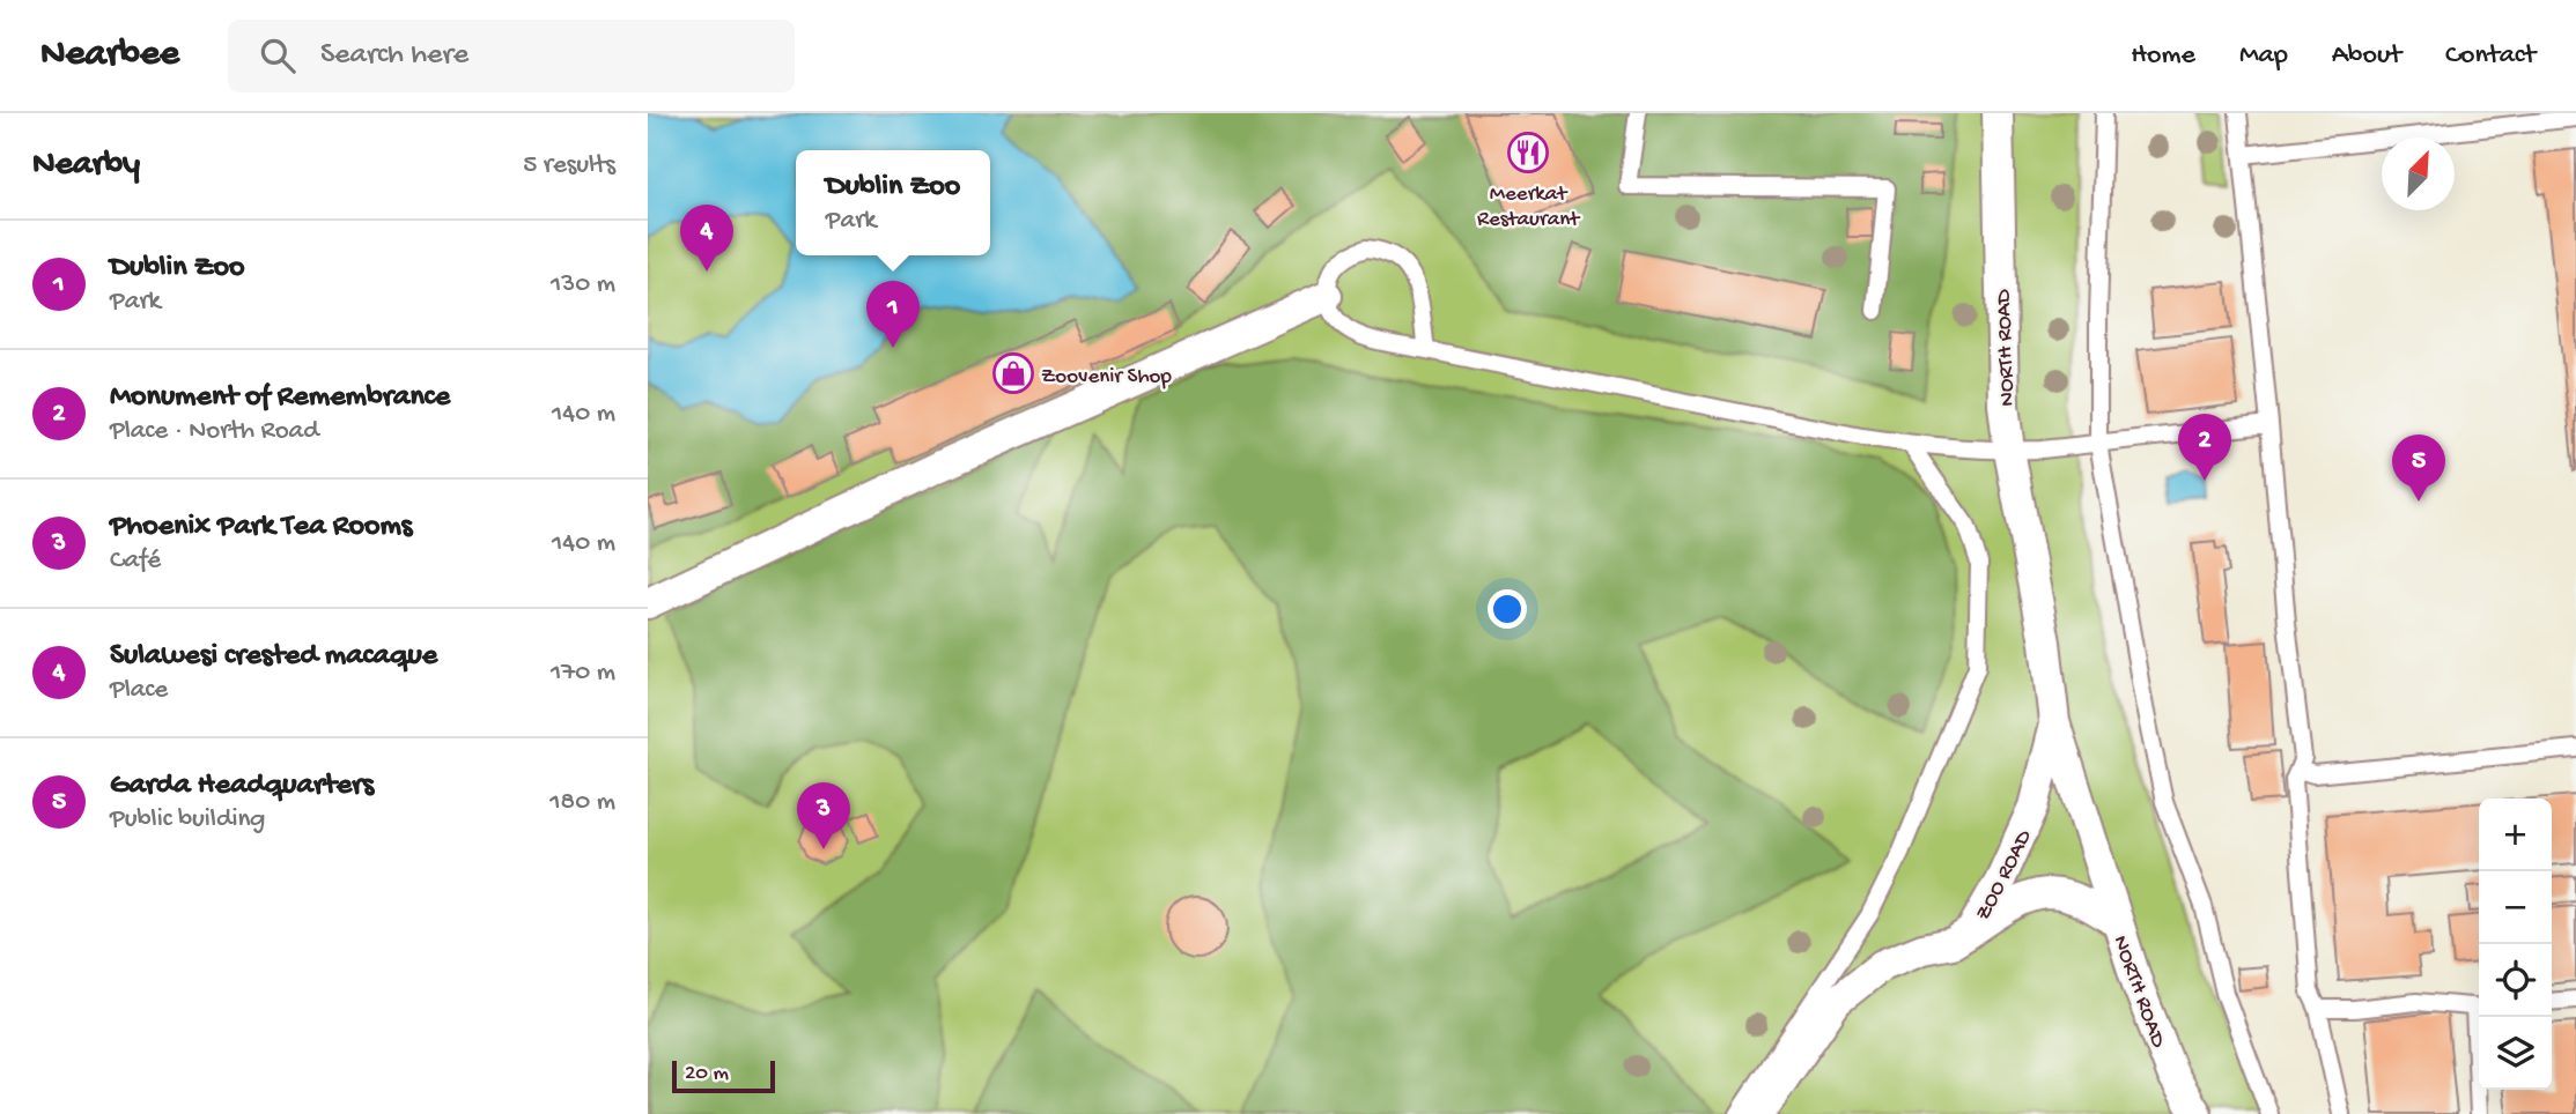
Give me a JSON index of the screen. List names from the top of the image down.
{
  "streets": {
    "street": ["NORTH ROAD", "ZOO ROAD"]
  },
  "crossings": [
    ["NORTH ROAD", "ZOO ROAD"]
  ],
  "places": {
    "restaurant": ["Meerkat Restaurant"],
    "shop": ["Zoovenir Shop"]
  },
  "scale_bar": "20 m",
  "north": "top right",
  "page": {
    "header": "Nearbee",
    "search": "Search here",
    "nav": [
      "Home",
      "Map",
      "About",
      "Contact"
    ],
    "heading": ["Nearby", "5 results"],
    "popup": ["Dublin Zoo", "Park"],
    "pins": [
      "4",
      "1",
      "2",
      "5",
      "3"
    ],
    "list": [
      {
        "mark": "1",
        "name": "Dublin Zoo",
        "note": "Park",
        "value": "130 m"
      },
      {
        "mark": "2",
        "name": "Monument of Remembrance",
        "note": "Place · North Road",
        "value": "140 m"
      },
      {
        "mark": "3",
        "name": "Phoenix Park Tea Rooms",
        "note": "Café",
        "value": "140 m"
      },
      {
        "mark": "4",
        "name": "Sulawesi crested macaque",
        "note": "Place",
        "value": "170 m"
      },
      {
        "mark": "5",
        "name": "Garda Headquarters",
        "note": "Public building",
        "value": "180 m"
      }
    ],
    "map_buttons": ["+", "−"],
    "scale": "20 m"
  }
}
